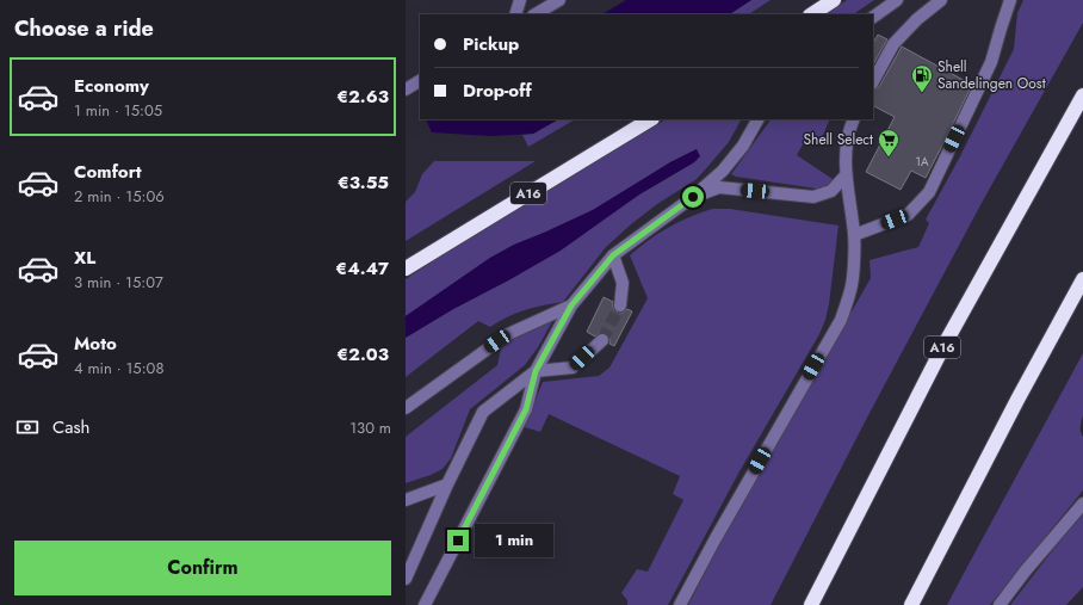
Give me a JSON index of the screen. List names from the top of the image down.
{
  "streets": {
    "highway": ["A16"]
  },
  "places": {
    "fuel station": ["Shell Sandelingen Oost"],
    "supermarket": ["Shell Select"]
  },
  "house_numbers": ["1A"],
  "page": {
    "heading": "Choose a ride",
    "banner": ["Pickup", "Drop-off"],
    "list": [
      {
        "name": "Economy",
        "note": "1 min · 15:05",
        "value": "€2.63"
      },
      {
        "name": "Comfort",
        "note": "2 min · 15:06",
        "value": "€3.55"
      },
      {
        "name": "XL",
        "note": "3 min · 15:07",
        "value": "€4.47"
      },
      {
        "name": "Moto",
        "note": "4 min · 15:08",
        "value": "€2.03"
      }
    ],
    "pay": ["Cash", "130 m"],
    "bubble": "1 min",
    "buttons": "Confirm"
  }
}
